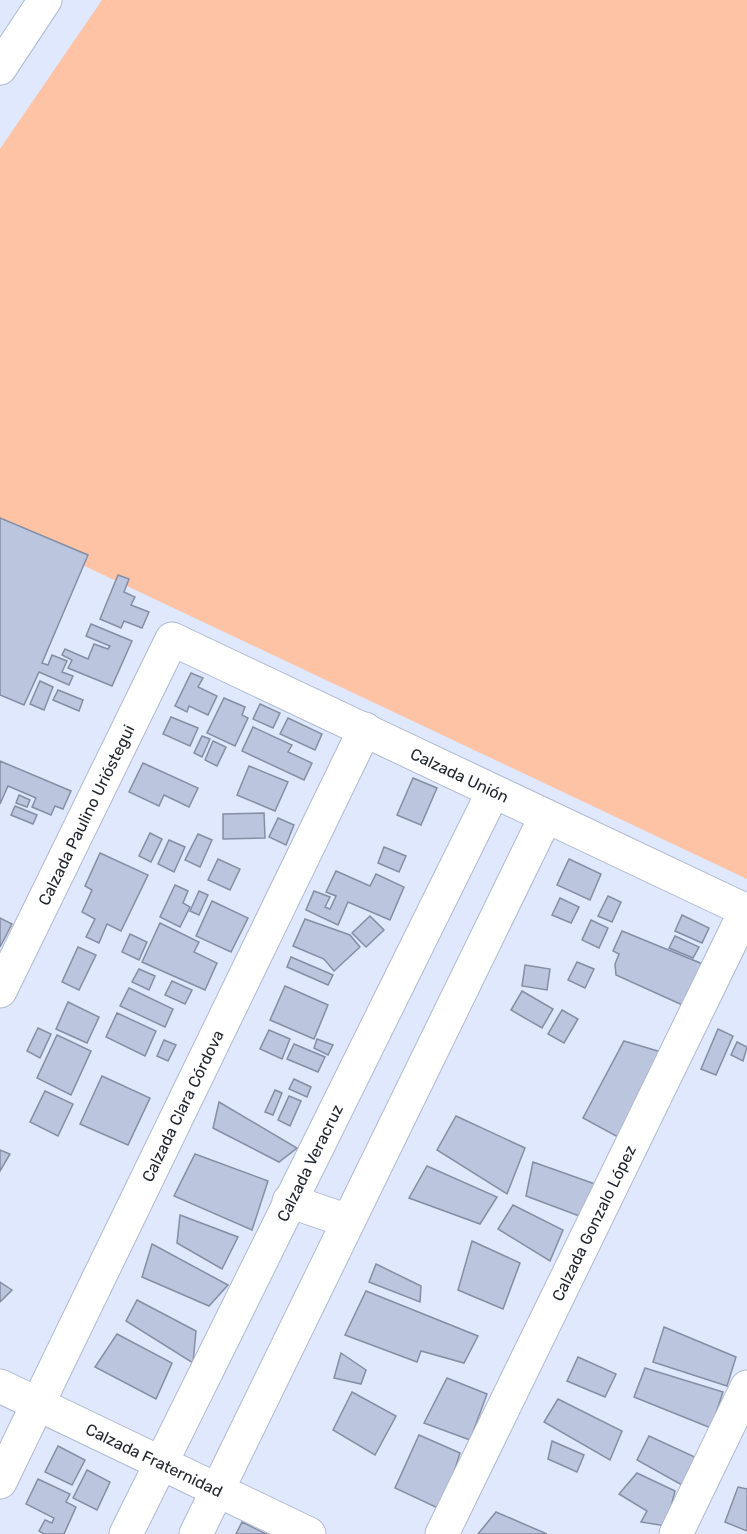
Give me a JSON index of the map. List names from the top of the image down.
{
  "streets": {
    "street": [
      "Calzada Unión",
      "Calzada Paulino Urióstegui",
      "Calzada Clara Córdova",
      "Calzada Veracruz",
      "Calzada Gonzalo López",
      "Calzada Fraternidad"
    ]
  },
  "crossings": [
    ["Calzada Unión", "Calzada Paulino Urióstegui"],
    ["Calzada Unión", "Calzada Clara Córdova"],
    ["Calzada Unión", "Calzada Veracruz"],
    ["Calzada Unión", "Calzada Gonzalo López"],
    ["Calzada Clara Córdova", "Calzada Fraternidad"],
    ["Calzada Veracruz", "Calzada Fraternidad"]
  ]
}
